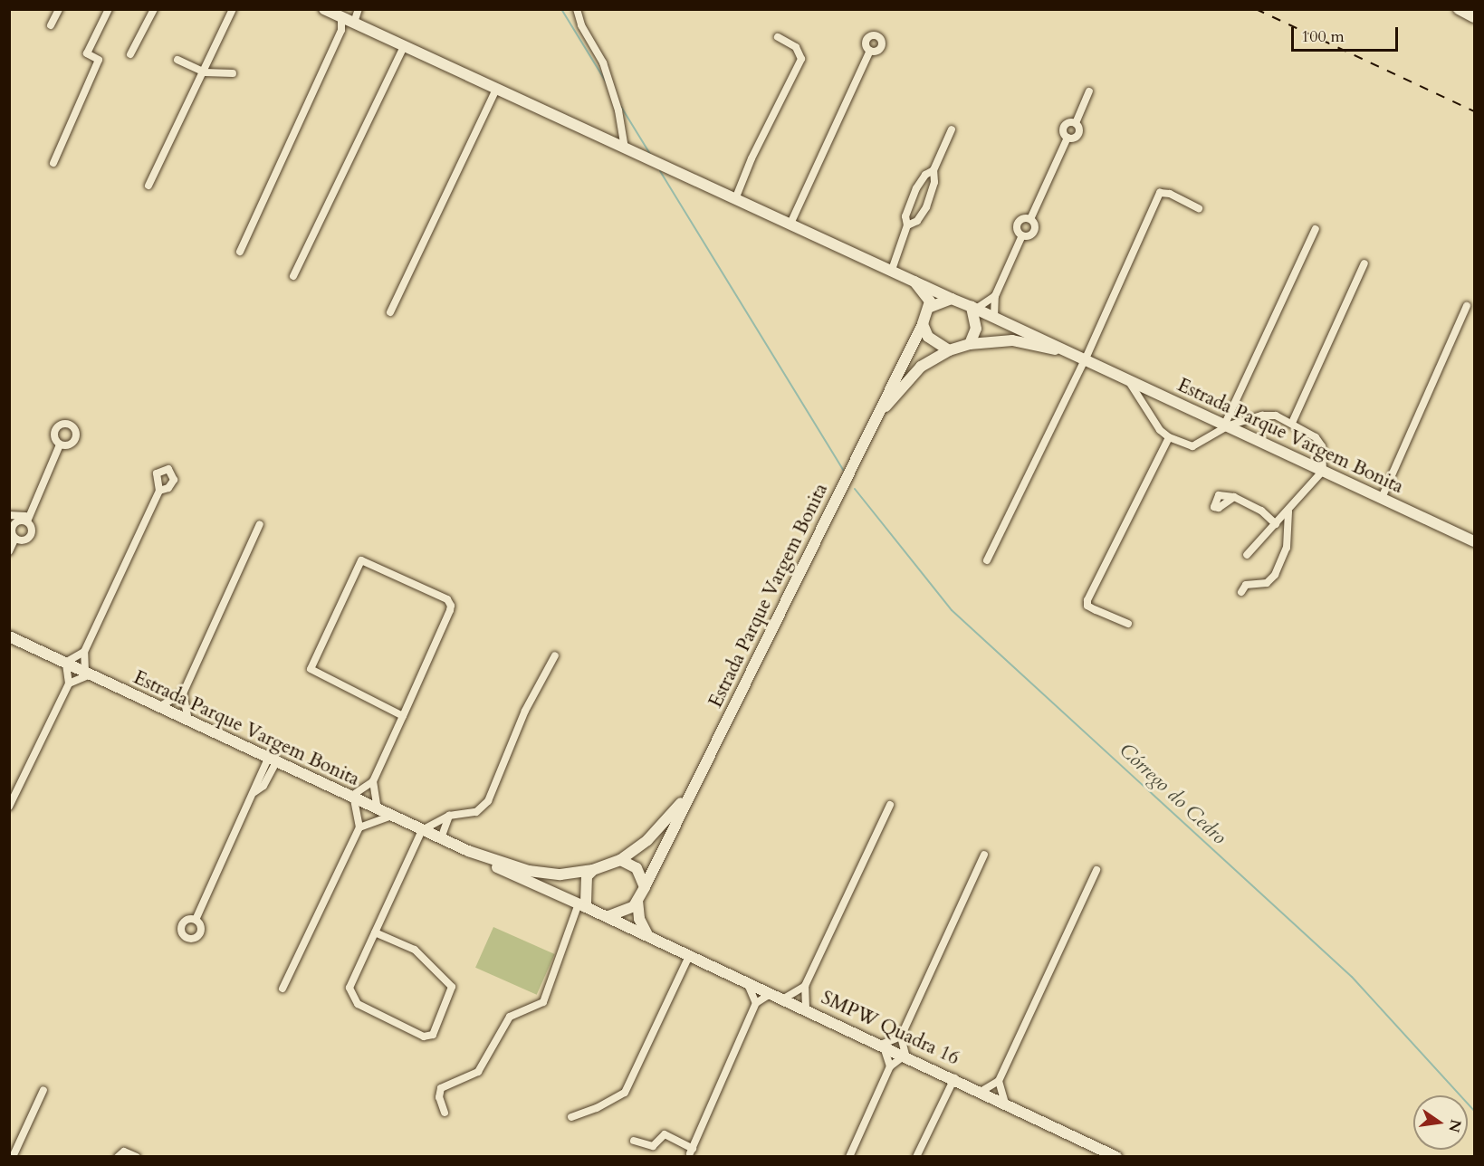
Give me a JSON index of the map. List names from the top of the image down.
{
  "streets": {
    "main road": ["Estrada Parque Vargem Bonita", "SMPW Quadra 16"]
  },
  "crossings": [
    ["Estrada Parque Vargem Bonita", "SMPW Quadra 16"]
  ],
  "water": ["Córrego do Cedro"],
  "scale_bar": "100 m",
  "north": "right"
}
